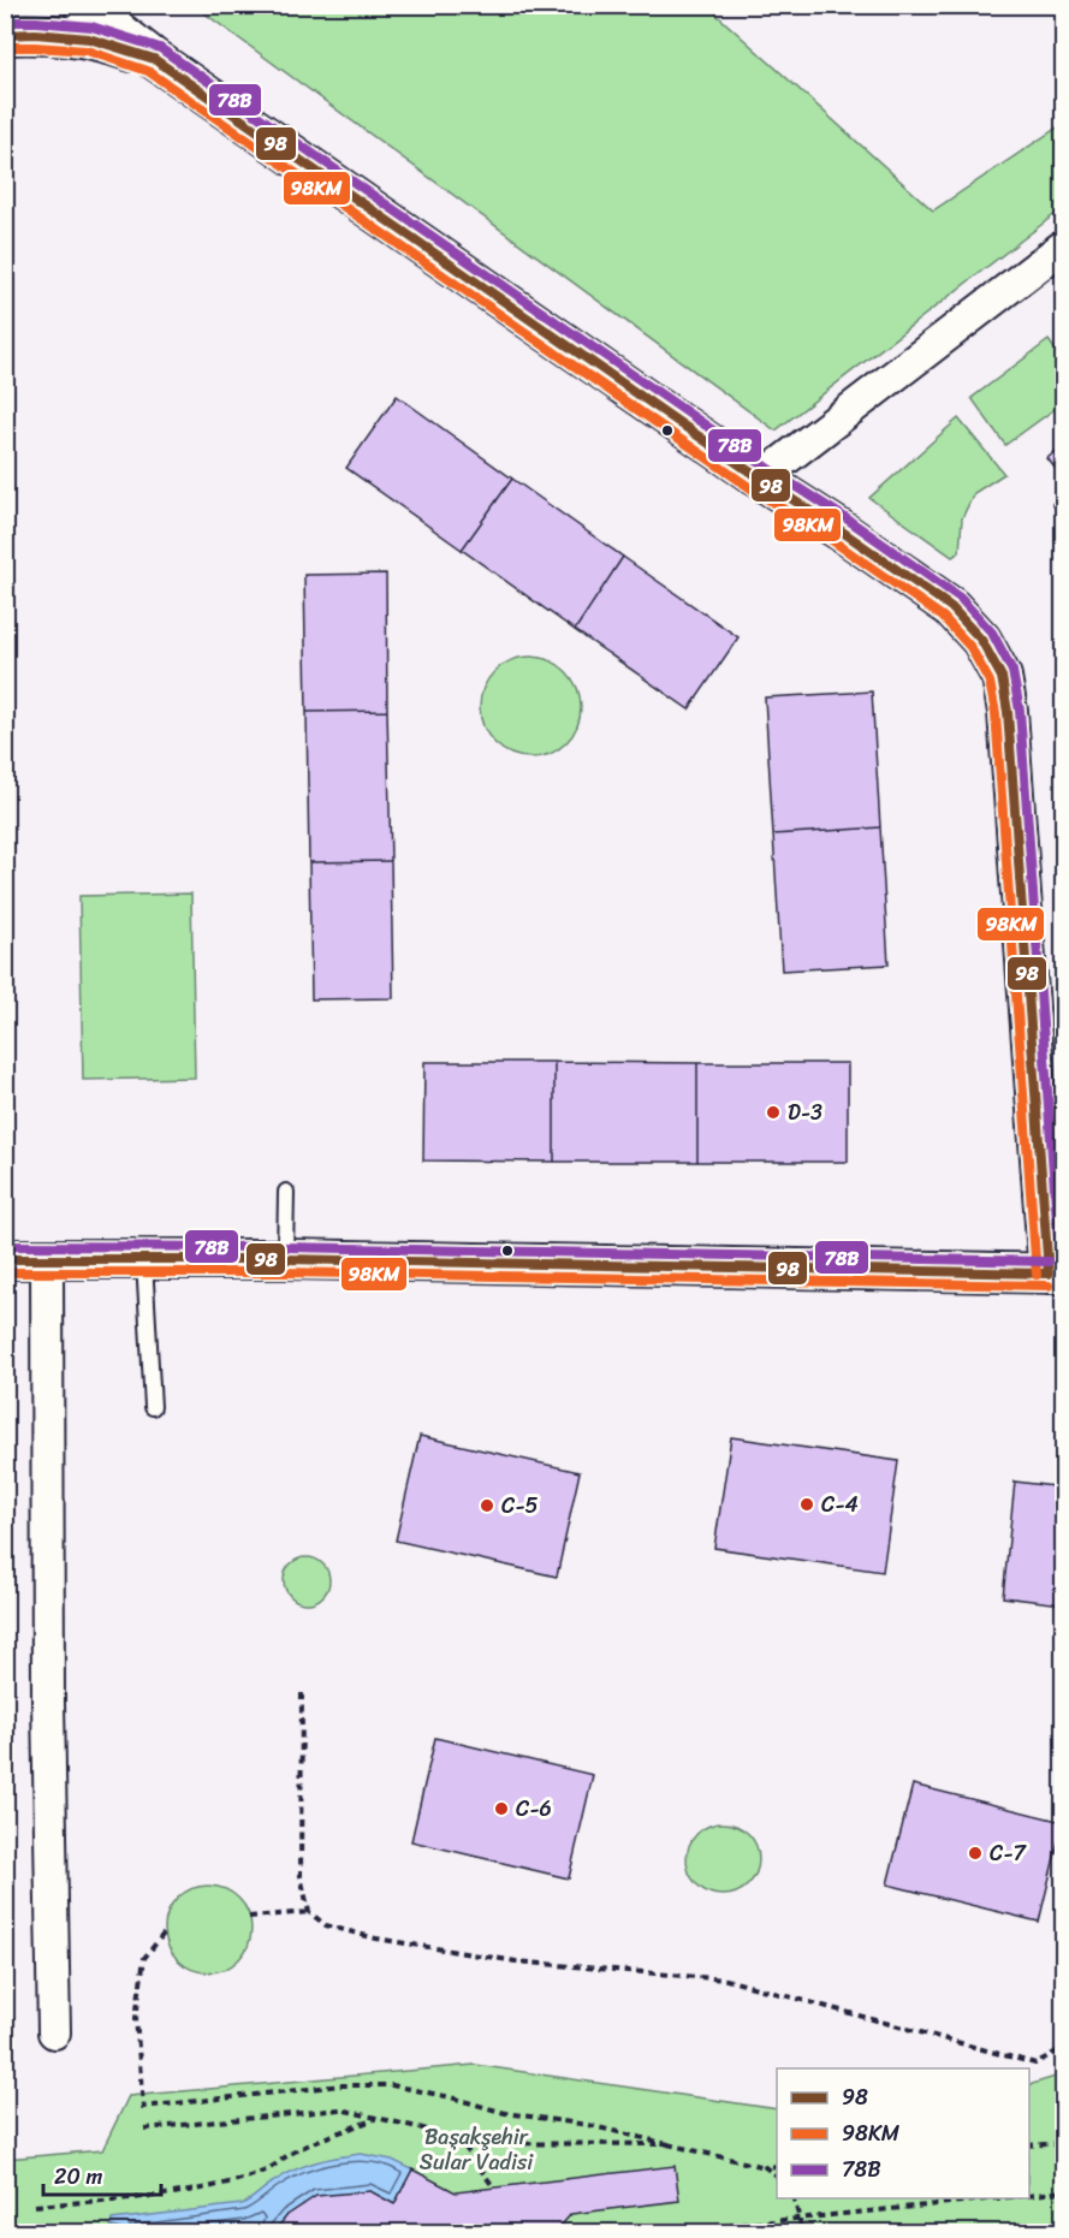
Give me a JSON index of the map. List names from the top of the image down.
{
  "parks": ["Başakşehir Sular Vadisi"],
  "places": [
    "D-3",
    "C-4",
    "C-5",
    "C-6",
    "C-7"
  ],
  "lines": ["transit line 78B", "transit line 98", "transit line 98KM"],
  "legend": ["98", "98KM", "78B"],
  "scale_bar": "20 m"
}
